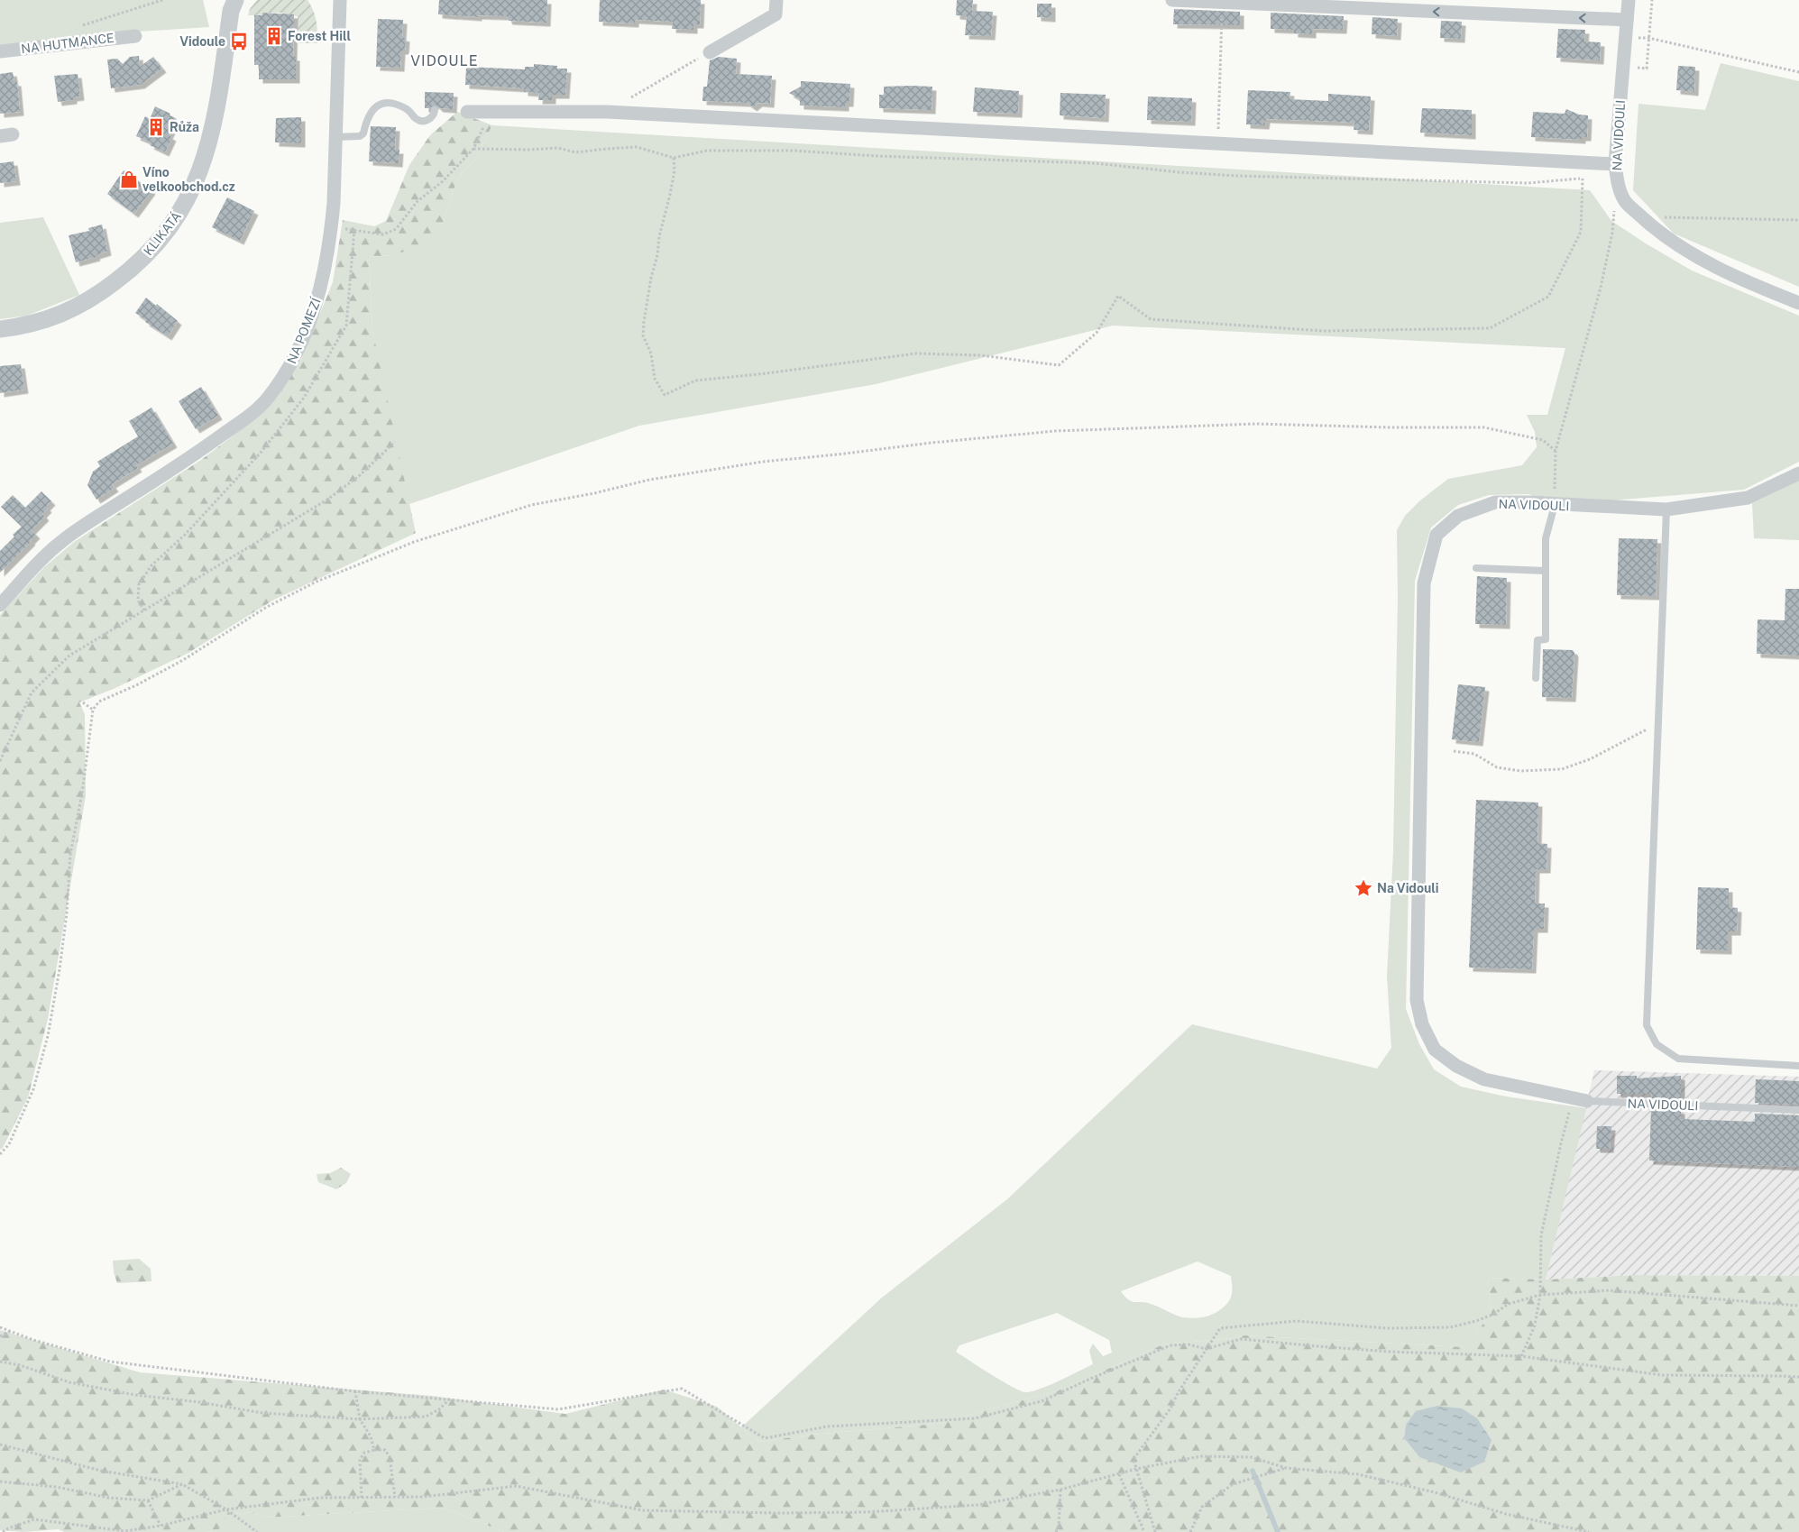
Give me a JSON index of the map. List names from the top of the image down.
{
  "streets": {
    "street": [
      "NA HUTMANCE",
      "NA VIDOULI",
      "KLIKATÁ",
      "NA POMEZÍ"
    ]
  },
  "districts": ["VIDOULE"],
  "places": {
    "building": ["Forest Hill", "Růža"],
    "bus stop": ["Vidoule"],
    "shop": ["Víno velkoobchod.cz"],
    "place": ["Na Vidouli"]
  }
}
